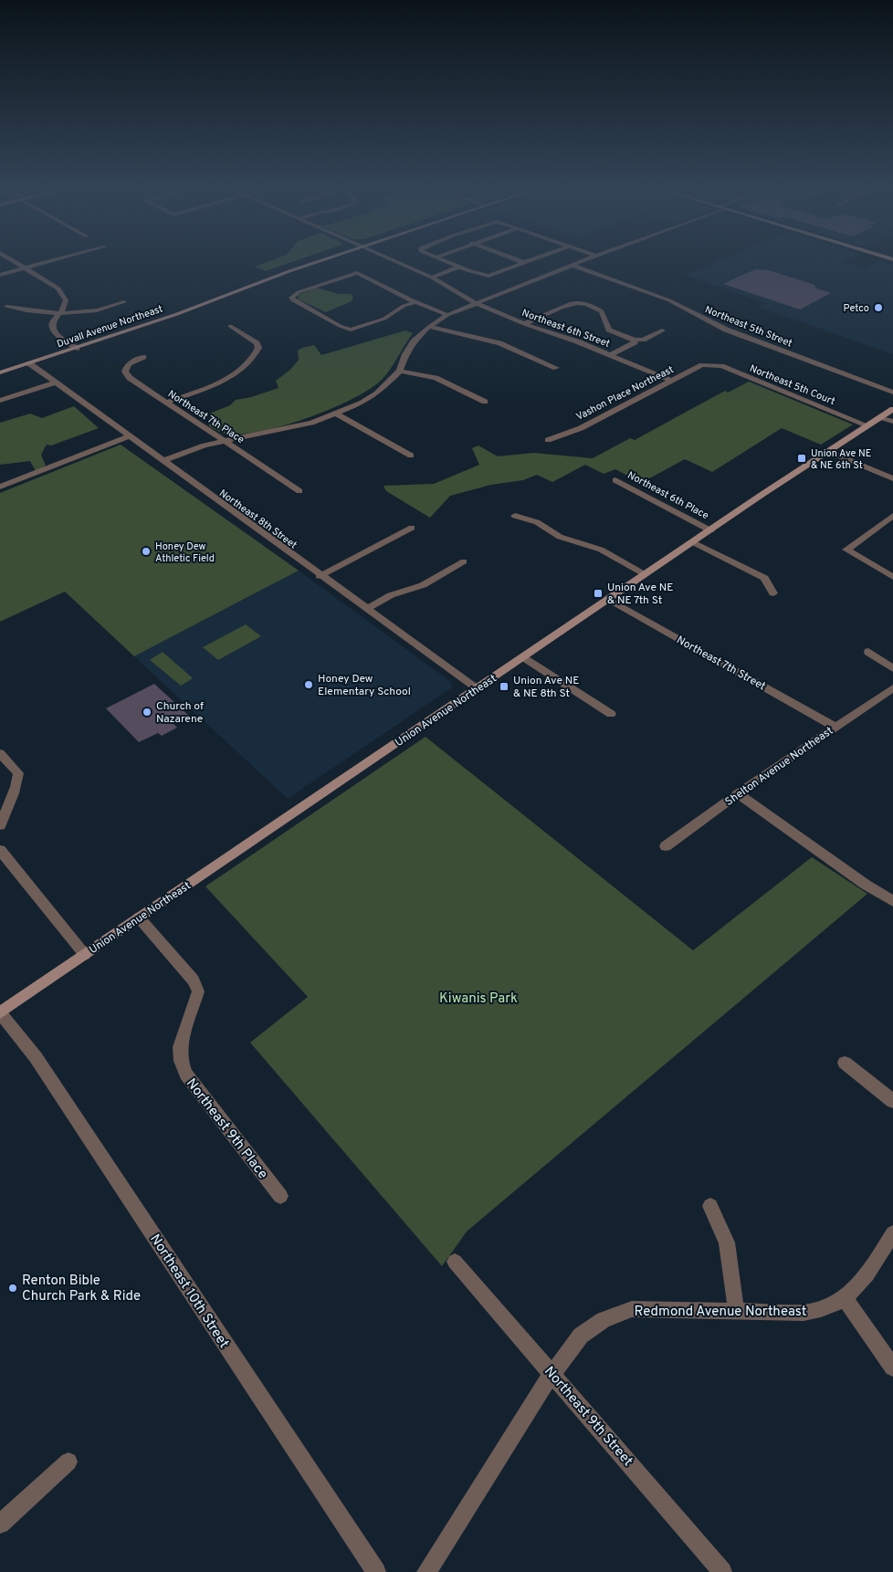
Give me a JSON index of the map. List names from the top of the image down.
{
  "streets": {
    "main road": ["Duvall Avenue Northeast", "Union Avenue Northeast"],
    "street": [
      "Northeast 5th Street",
      "Northeast 6th Street",
      "Northeast 5th Court",
      "Vashon Place Northeast",
      "Northeast 7th Place",
      "Northeast 6th Place",
      "Northeast 8th Street",
      "Northeast 7th Street",
      "Shelton Avenue Northeast",
      "Northeast 9th Place",
      "Northeast 10th Street",
      "Redmond Avenue Northeast",
      "Northeast 9th Street"
    ]
  },
  "crossings": [
    ["Duvall Avenue Northeast", "Northeast 8th Street"],
    ["Northeast 6th Street", "Vashon Place Northeast"],
    ["Northeast 5th Court", "Vashon Place Northeast"],
    ["Northeast 5th Court", "Union Avenue Northeast"],
    ["Northeast 6th Place", "Union Avenue Northeast"],
    ["Northeast 8th Street", "Union Avenue Northeast"],
    ["Northeast 7th Street", "Union Avenue Northeast"],
    ["Northeast 7th Street", "Shelton Avenue Northeast"],
    ["Union Avenue Northeast", "Northeast 9th Place"],
    ["Union Avenue Northeast", "Northeast 10th Street"],
    ["Redmond Avenue Northeast", "Northeast 9th Street"]
  ],
  "parks": ["Kiwanis Park"],
  "places": {
    "other": [
      "Petco",
      "Honey Dew Athletic Field",
      "Honey Dew Elementary School",
      "Church of Nazarene",
      "Renton Bible Church Park & Ride"
    ],
    "transit": ["Union Ave NE & NE 6th St", "Union Ave NE & NE 7th St", "Union Ave NE & NE 8th St"]
  }
}
